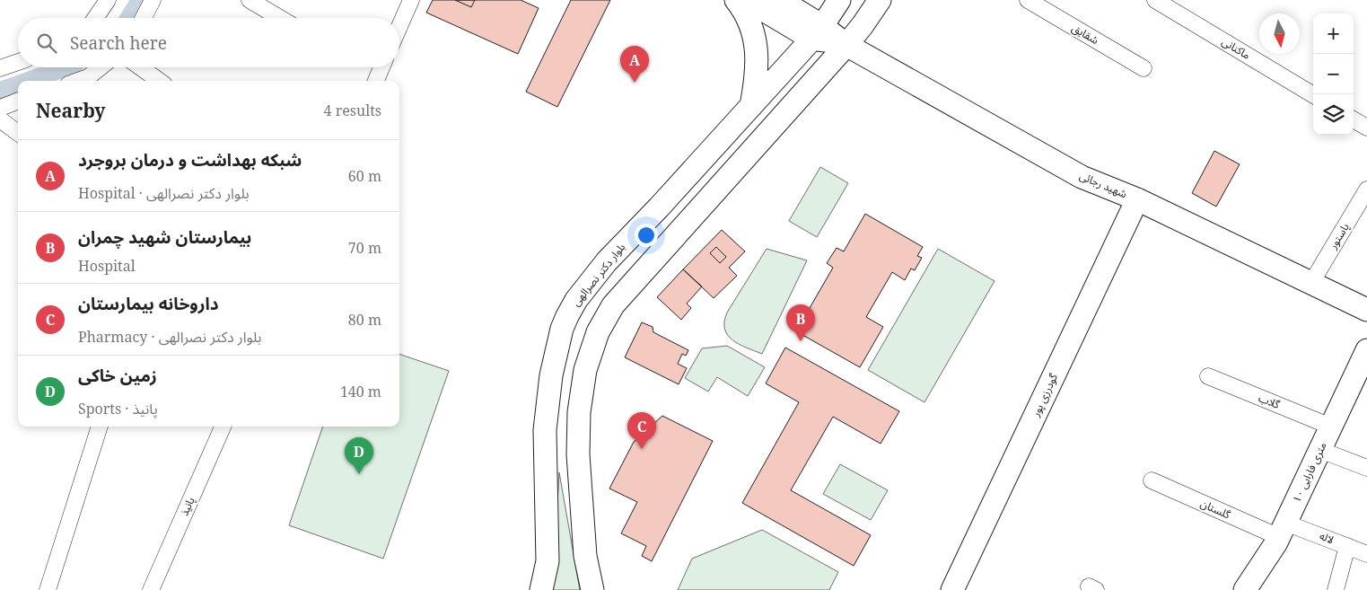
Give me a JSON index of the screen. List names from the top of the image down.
{
  "streets": {
    "main road": [
      "شهید رجائی",
      "بلوار دکتر نصرالهی",
      "گودرزی پور",
      "۱۰ متری فارابی"
    ],
    "street": [
      "شقایق",
      "ماکنانی",
      "پاستور",
      "گلاب",
      "پانیذ",
      "گلستان",
      "لاله"
    ]
  },
  "crossings": [
    ["شهید رجائی", "پاستور"],
    ["شهید رجائی", "بلوار دکتر نصرالهی"],
    ["شهید رجائی", "گودرزی پور"],
    ["گلاب", "۱۰ متری فارابی"],
    ["۱۰ متری فارابی", "گلستان"],
    ["۱۰ متری فارابی", "لاله"],
    ["گلستان", "لاله"]
  ],
  "north": "bottom",
  "page": {
    "map_buttons": ["+", "−"],
    "search": "Search here",
    "pins": [
      "A",
      "B",
      "C",
      "D"
    ],
    "heading": ["Nearby", "4 results"],
    "list": [
      {
        "mark": "A",
        "name": "شبکه بهداشت و درمان بروجرد",
        "note": "Hospital · بلوار دکتر نصرالهی",
        "value": "60 m"
      },
      {
        "mark": "B",
        "name": "بیمارستان شهید چمران",
        "note": "Hospital",
        "value": "70 m"
      },
      {
        "mark": "C",
        "name": "داروخانه بیمارستان",
        "note": "Pharmacy · بلوار دکتر نصرالهی",
        "value": "80 m"
      },
      {
        "mark": "D",
        "name": "زمین خاکی",
        "note": "Sports · پانیذ",
        "value": "140 m"
      }
    ]
  }
}
